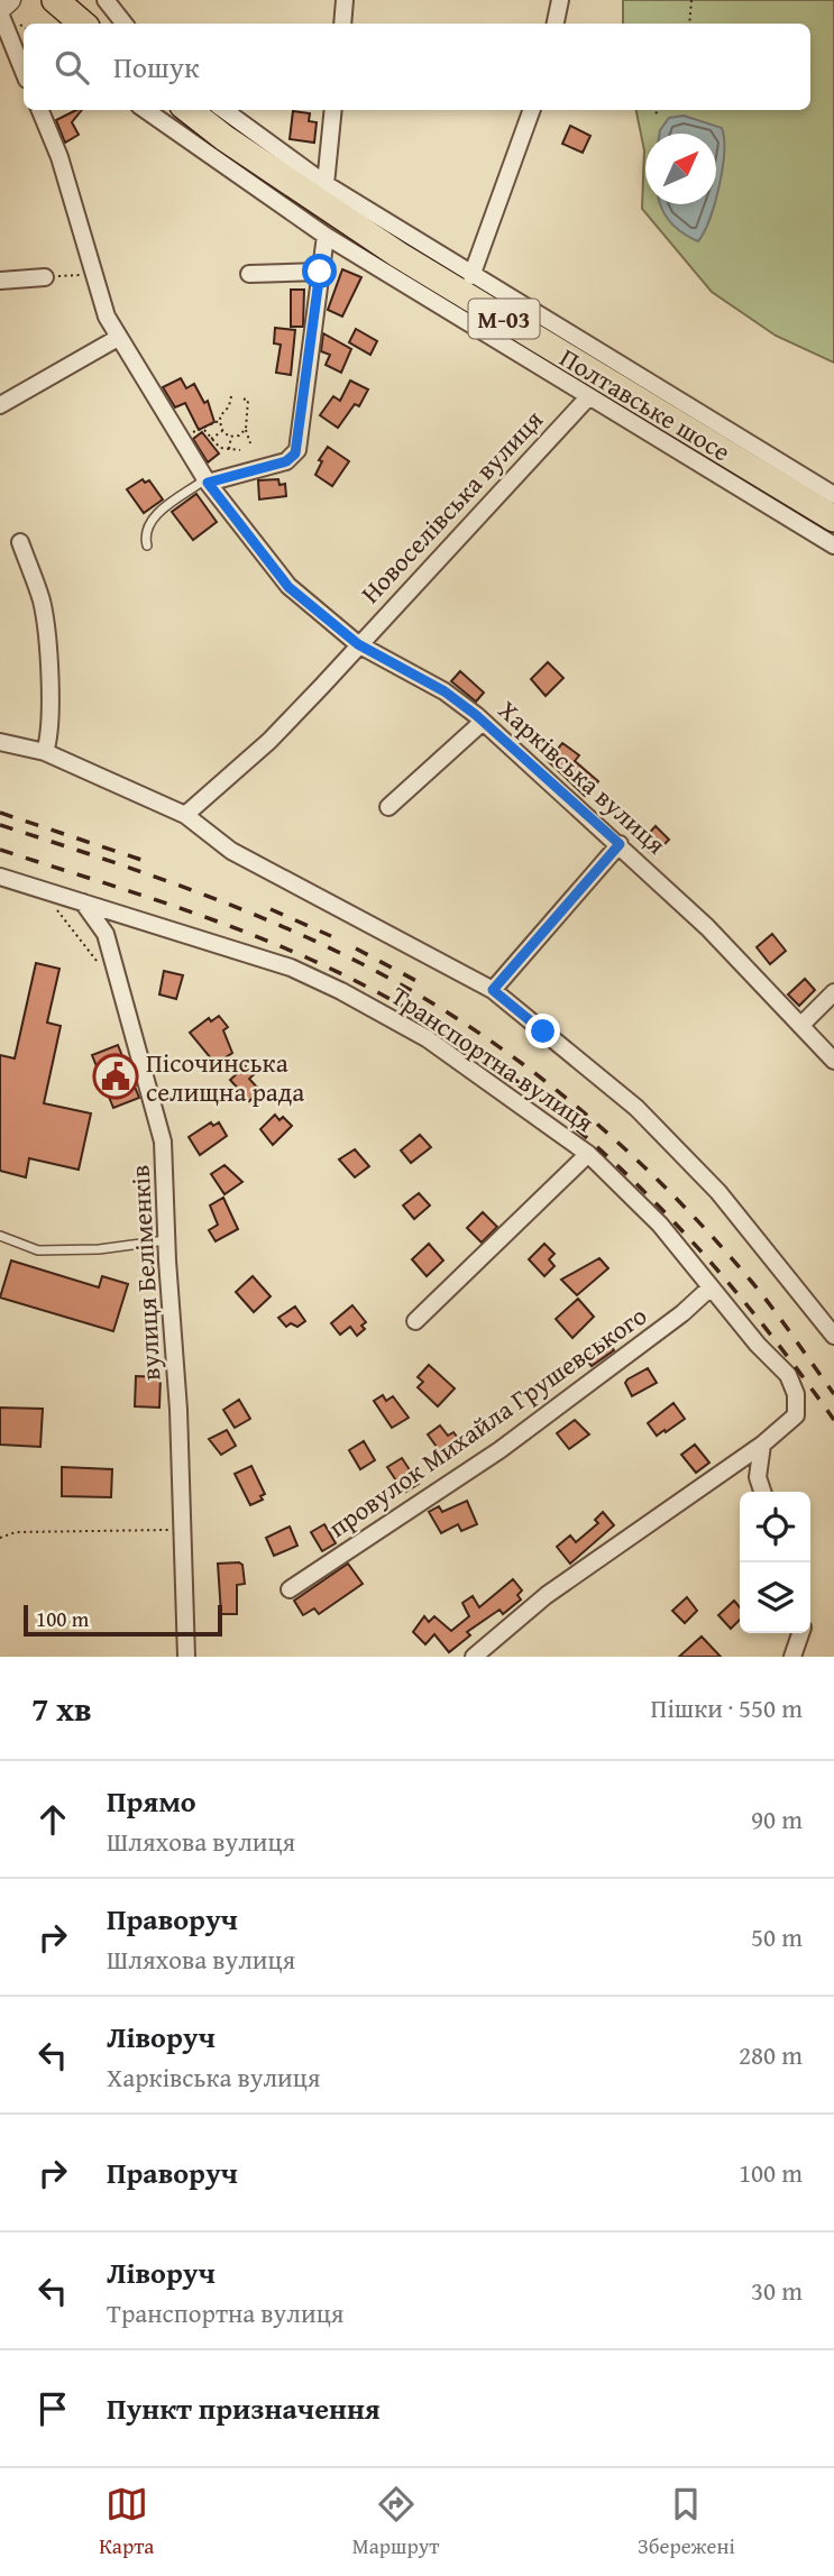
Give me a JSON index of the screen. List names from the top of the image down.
{
  "streets": {
    "highway": ["М-03", "Полтавське шосе"],
    "street": [
      "Новоселівська вулиця",
      "Харківська вулиця",
      "Транспортна вулиця",
      "вулиця Беліменків",
      "провулок Михайла Грушевського"
    ]
  },
  "crossings": [
    ["Новоселівська вулиця", "Харківська вулиця"],
    ["Новоселівська вулиця", "Транспортна вулиця"],
    ["Транспортна вулиця", "вулиця Беліменків"],
    ["Транспортна вулиця", "провулок Михайла Грушевського"]
  ],
  "places": {
    "public building": ["Пісочинська селищна рада"]
  },
  "scale_bar": "100 m",
  "north": "top right",
  "page": {
    "search": "Пошук",
    "scale": "100 m",
    "heading": ["7 хв", "Пішки · 550 m"],
    "list": [
      ["Прямо", "Шляхова вулиця", "90 m"],
      ["Праворуч", "Шляхова вулиця", "50 m"],
      ["Ліворуч", "Харківська вулиця", "280 m"],
      ["Праворуч", "100 m"],
      ["Ліворуч", "Транспортна вулиця", "30 m"],
      "Пункт призначення"
    ],
    "nav": ["Карта", "Маршрут", "Збережені"]
  }
}
